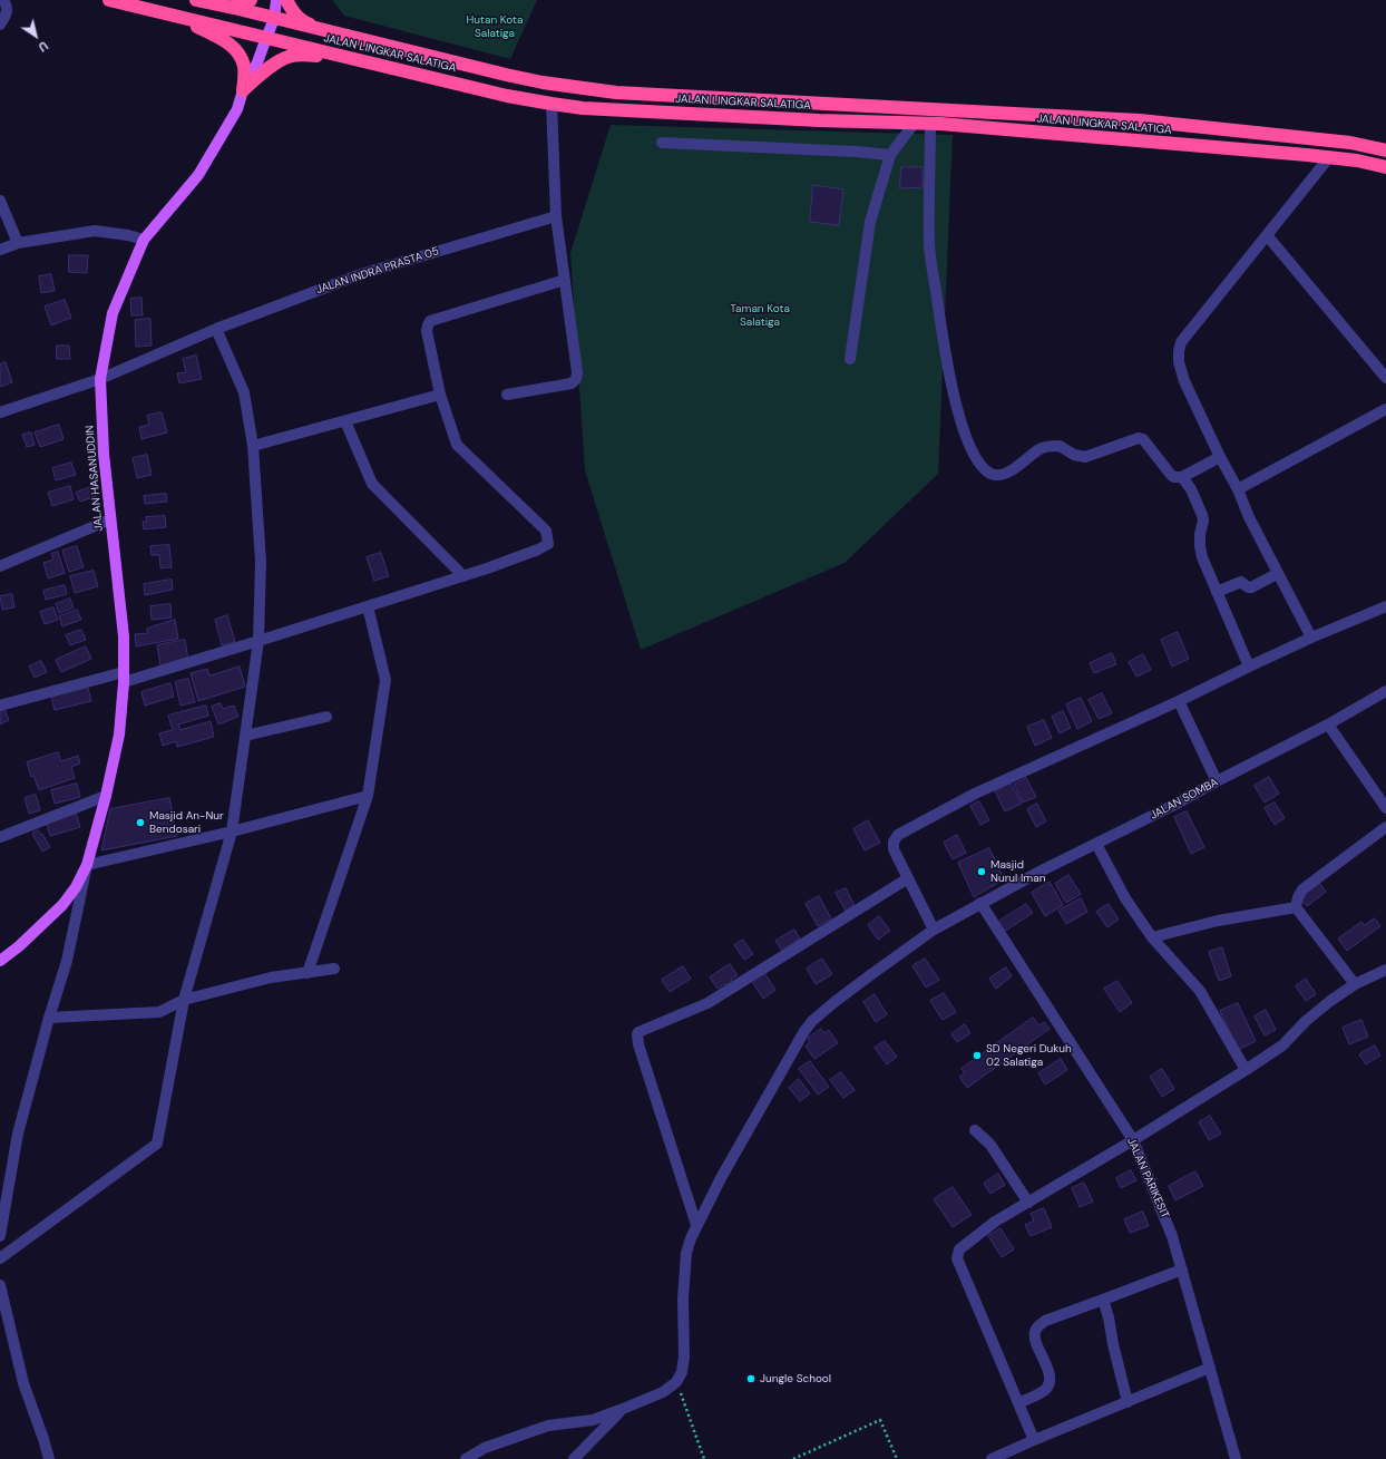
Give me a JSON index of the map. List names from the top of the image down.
{
  "streets": {
    "highway": ["JALAN LINGKAR SALATIGA"],
    "main road": ["JALAN HASANUDDIN"],
    "street": ["JALAN INDRA PRASTA 05", "JALAN SOMBA", "JALAN PARIKESIT"]
  },
  "crossings": [
    ["JALAN LINGKAR SALATIGA", "JALAN HASANUDDIN"],
    ["JALAN INDRA PRASTA 05", "JALAN HASANUDDIN"],
    ["JALAN SOMBA", "JALAN PARIKESIT"]
  ],
  "parks": ["Hutan Kota Salatiga", "Taman Kota Salatiga"],
  "places": [
    "Masjid An-Nur Bendosari",
    "Masjid Nurul Iman",
    "SD Negeri Dukuh 02 Salatiga",
    "Jungle School"
  ],
  "north": "bottom right"
}
